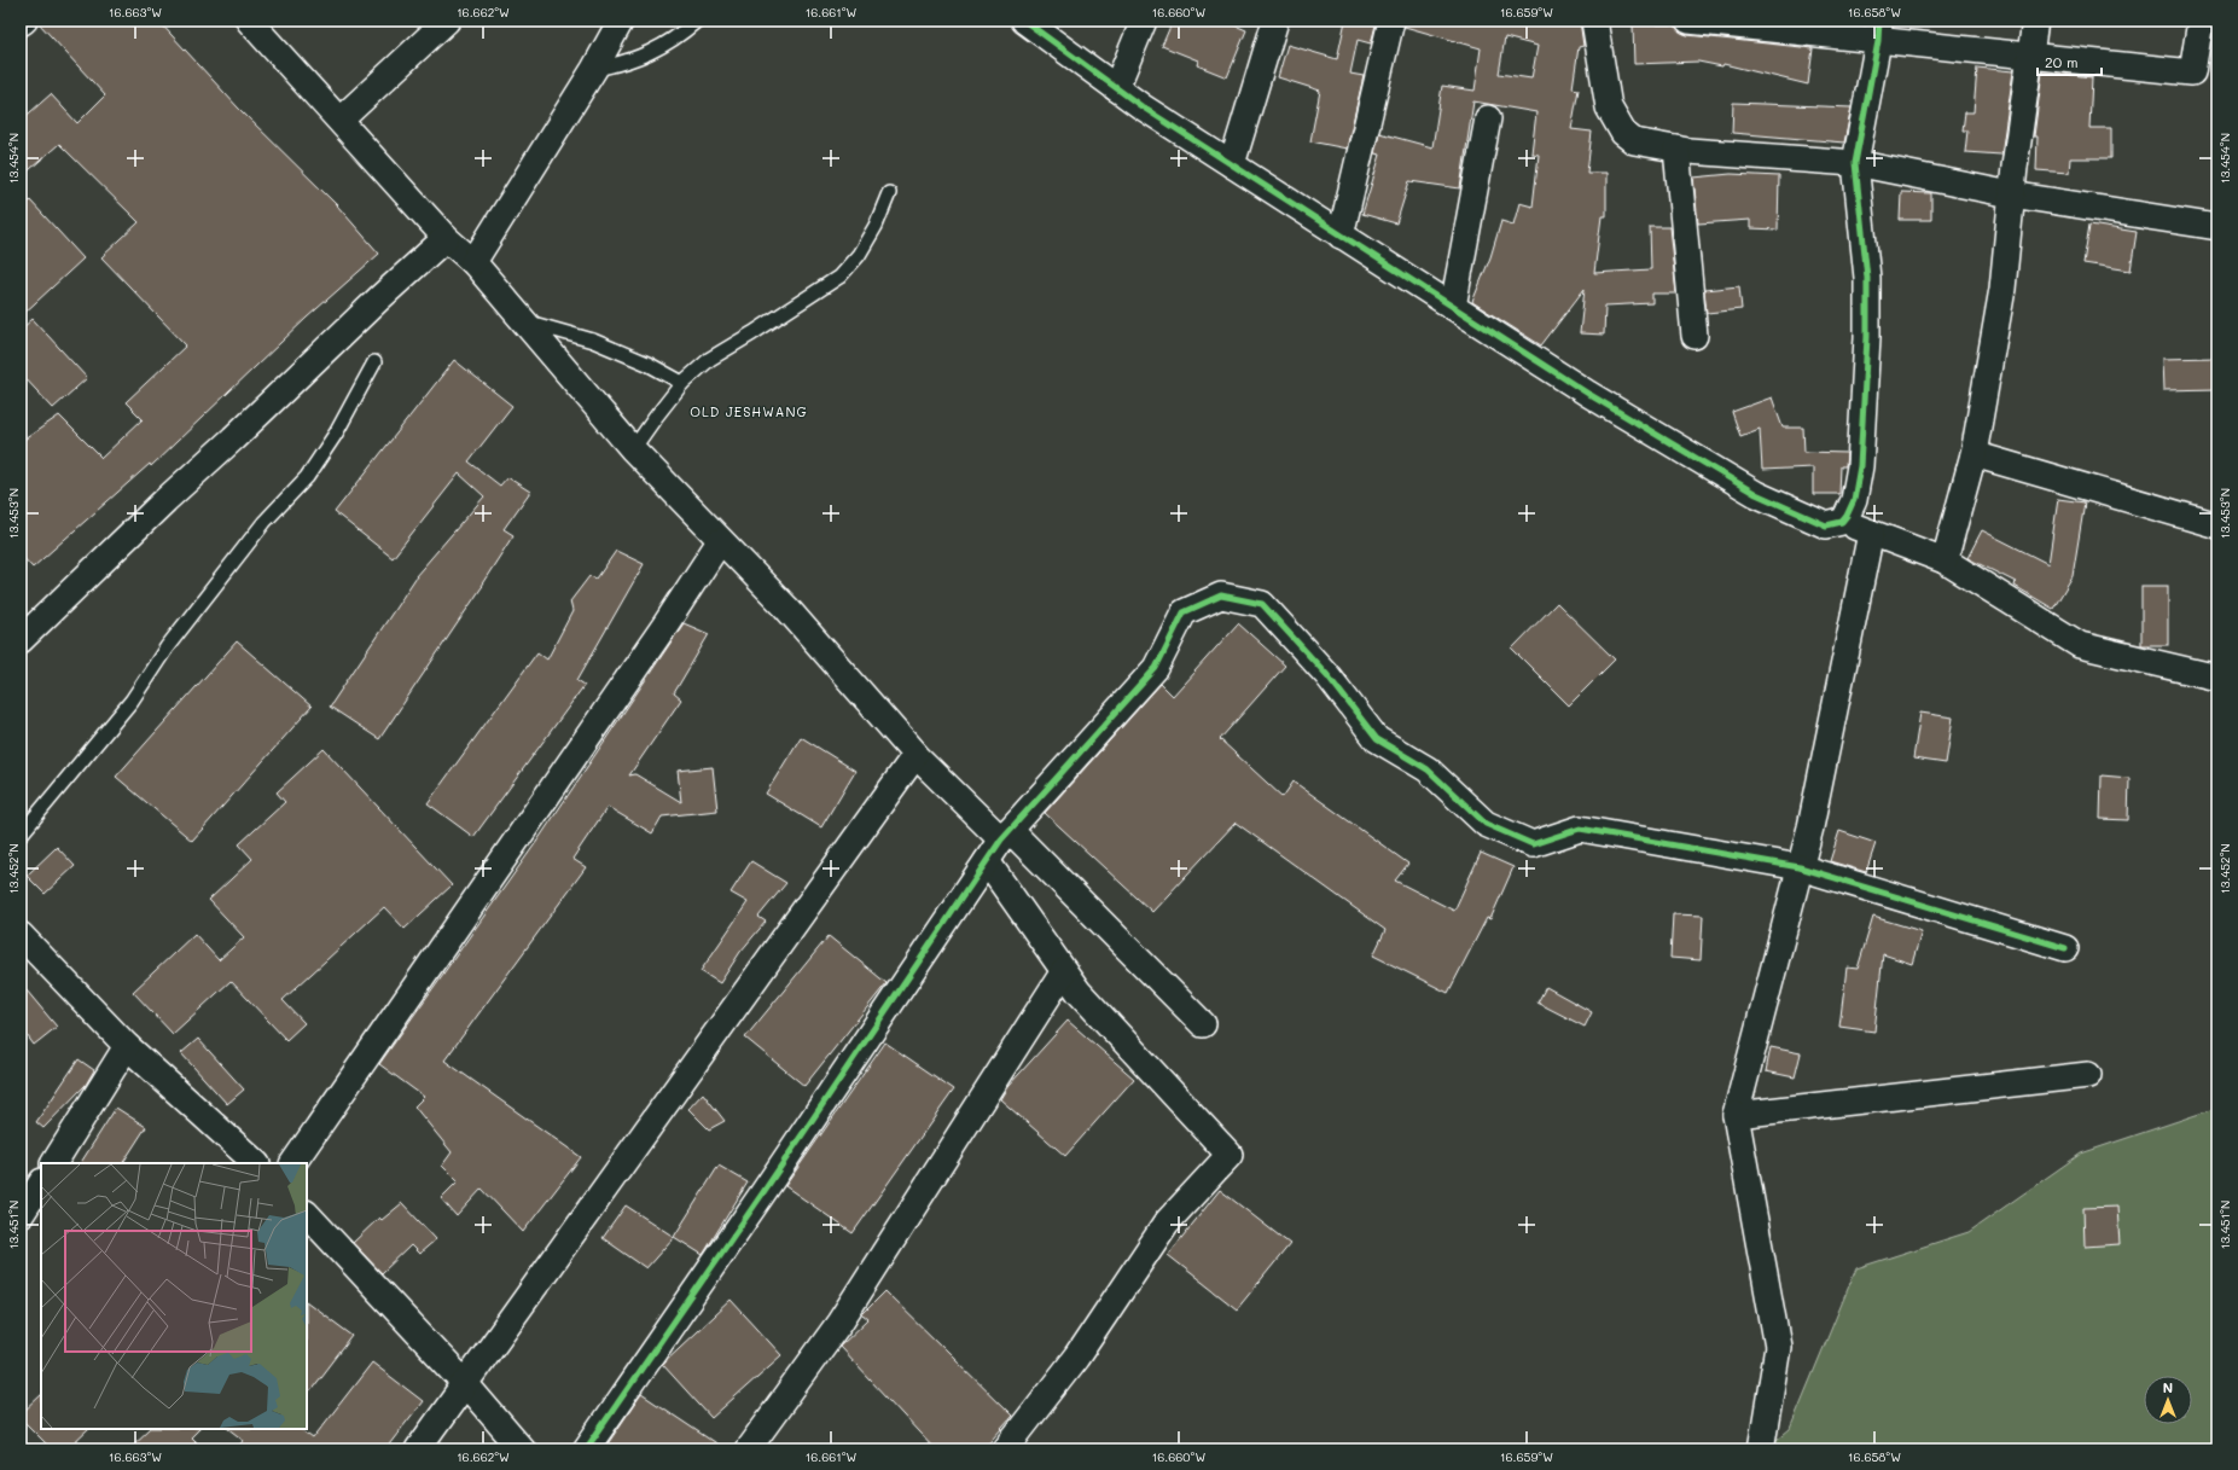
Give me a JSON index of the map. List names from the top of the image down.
{
  "districts": ["OLD JESHWANG"],
  "scale_bar": "20 m",
  "north": "top",
  "coordinates": [
    "16.663°W",
    "16.662°W",
    "16.661°W",
    "16.660°W",
    "16.659°W",
    "16.658°W",
    "13.454°N",
    "13.453°N",
    "13.452°N",
    "13.451°N"
  ]
}
